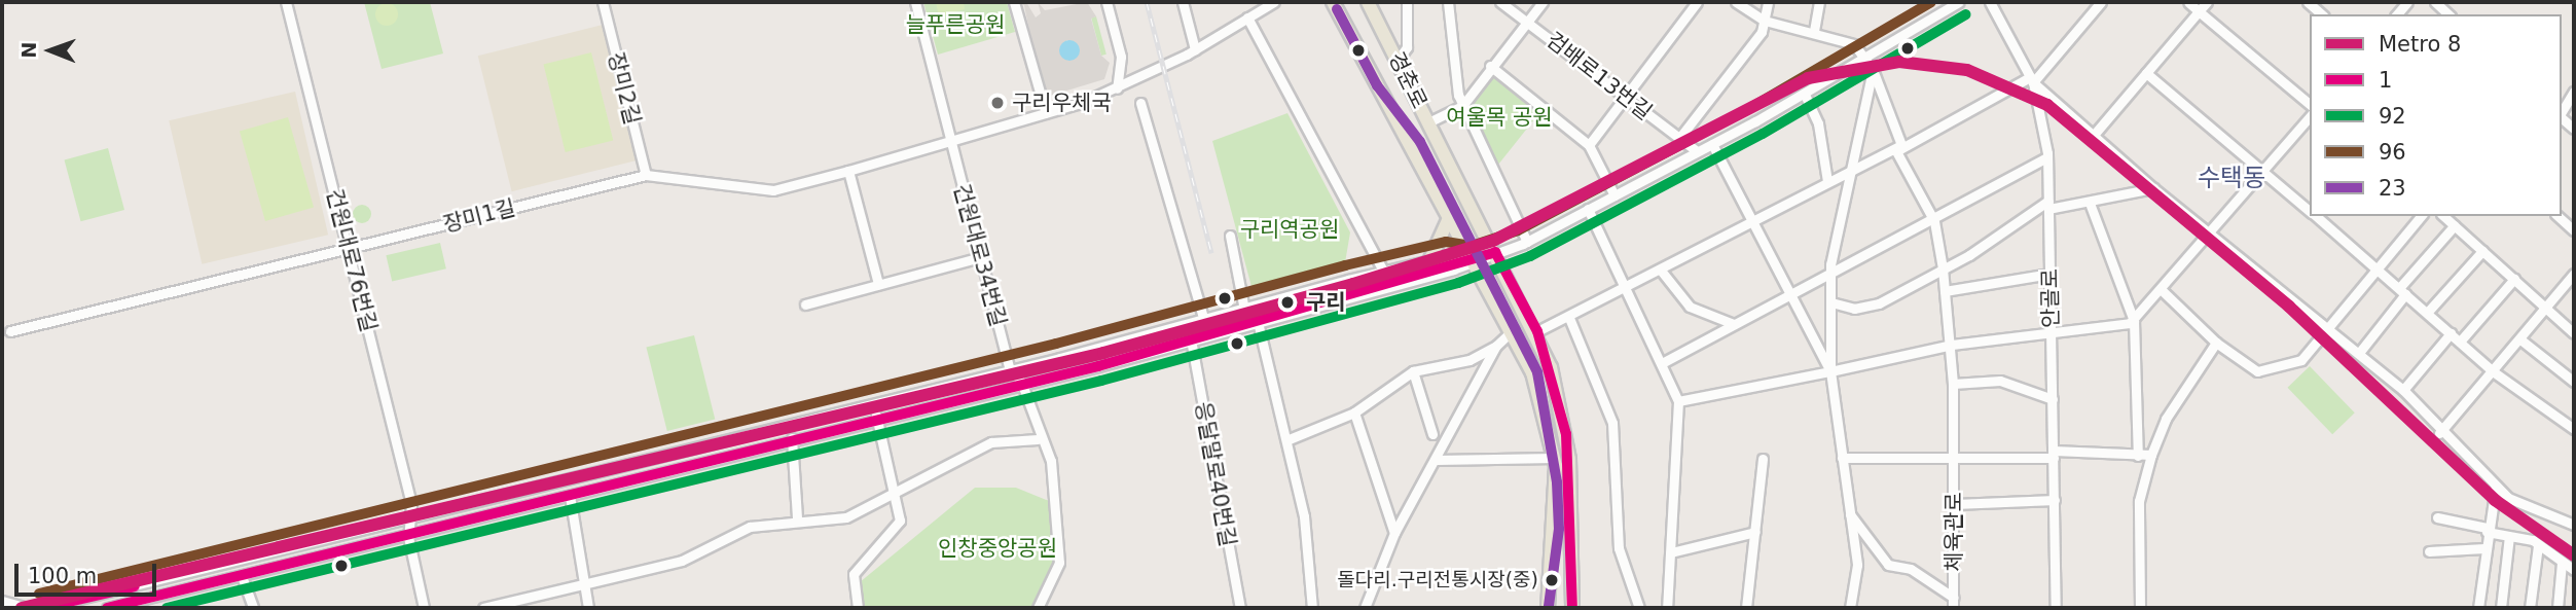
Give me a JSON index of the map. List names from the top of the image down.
{
  "streets": {
    "main road": ["경춘로"],
    "street": [
      "검배로13번길",
      "장미2길",
      "장미1길",
      "건원대로34번길",
      "건원대로76번길",
      "안골로",
      "응달말로40번길",
      "체육관로"
    ]
  },
  "crossings": [
    ["장미2길", "장미1길"],
    ["장미1길", "건원대로34번길"],
    ["장미1길", "건원대로76번길"]
  ],
  "districts": ["수택동"],
  "parks": [
    "늘푸른공원",
    "여울목 공원",
    "구리역공원",
    "인창중앙공원"
  ],
  "places": ["구리우체국", "구리", "돌다리.구리전통시장(중)"],
  "lines": [
    "transit line 96",
    "transit line 23",
    "transit line 92",
    "metro line 8",
    "transit line 1"
  ],
  "legend": [
    "Metro 8",
    "1",
    "92",
    "96",
    "23"
  ],
  "scale_bar": "100 m",
  "north": "left"
}
